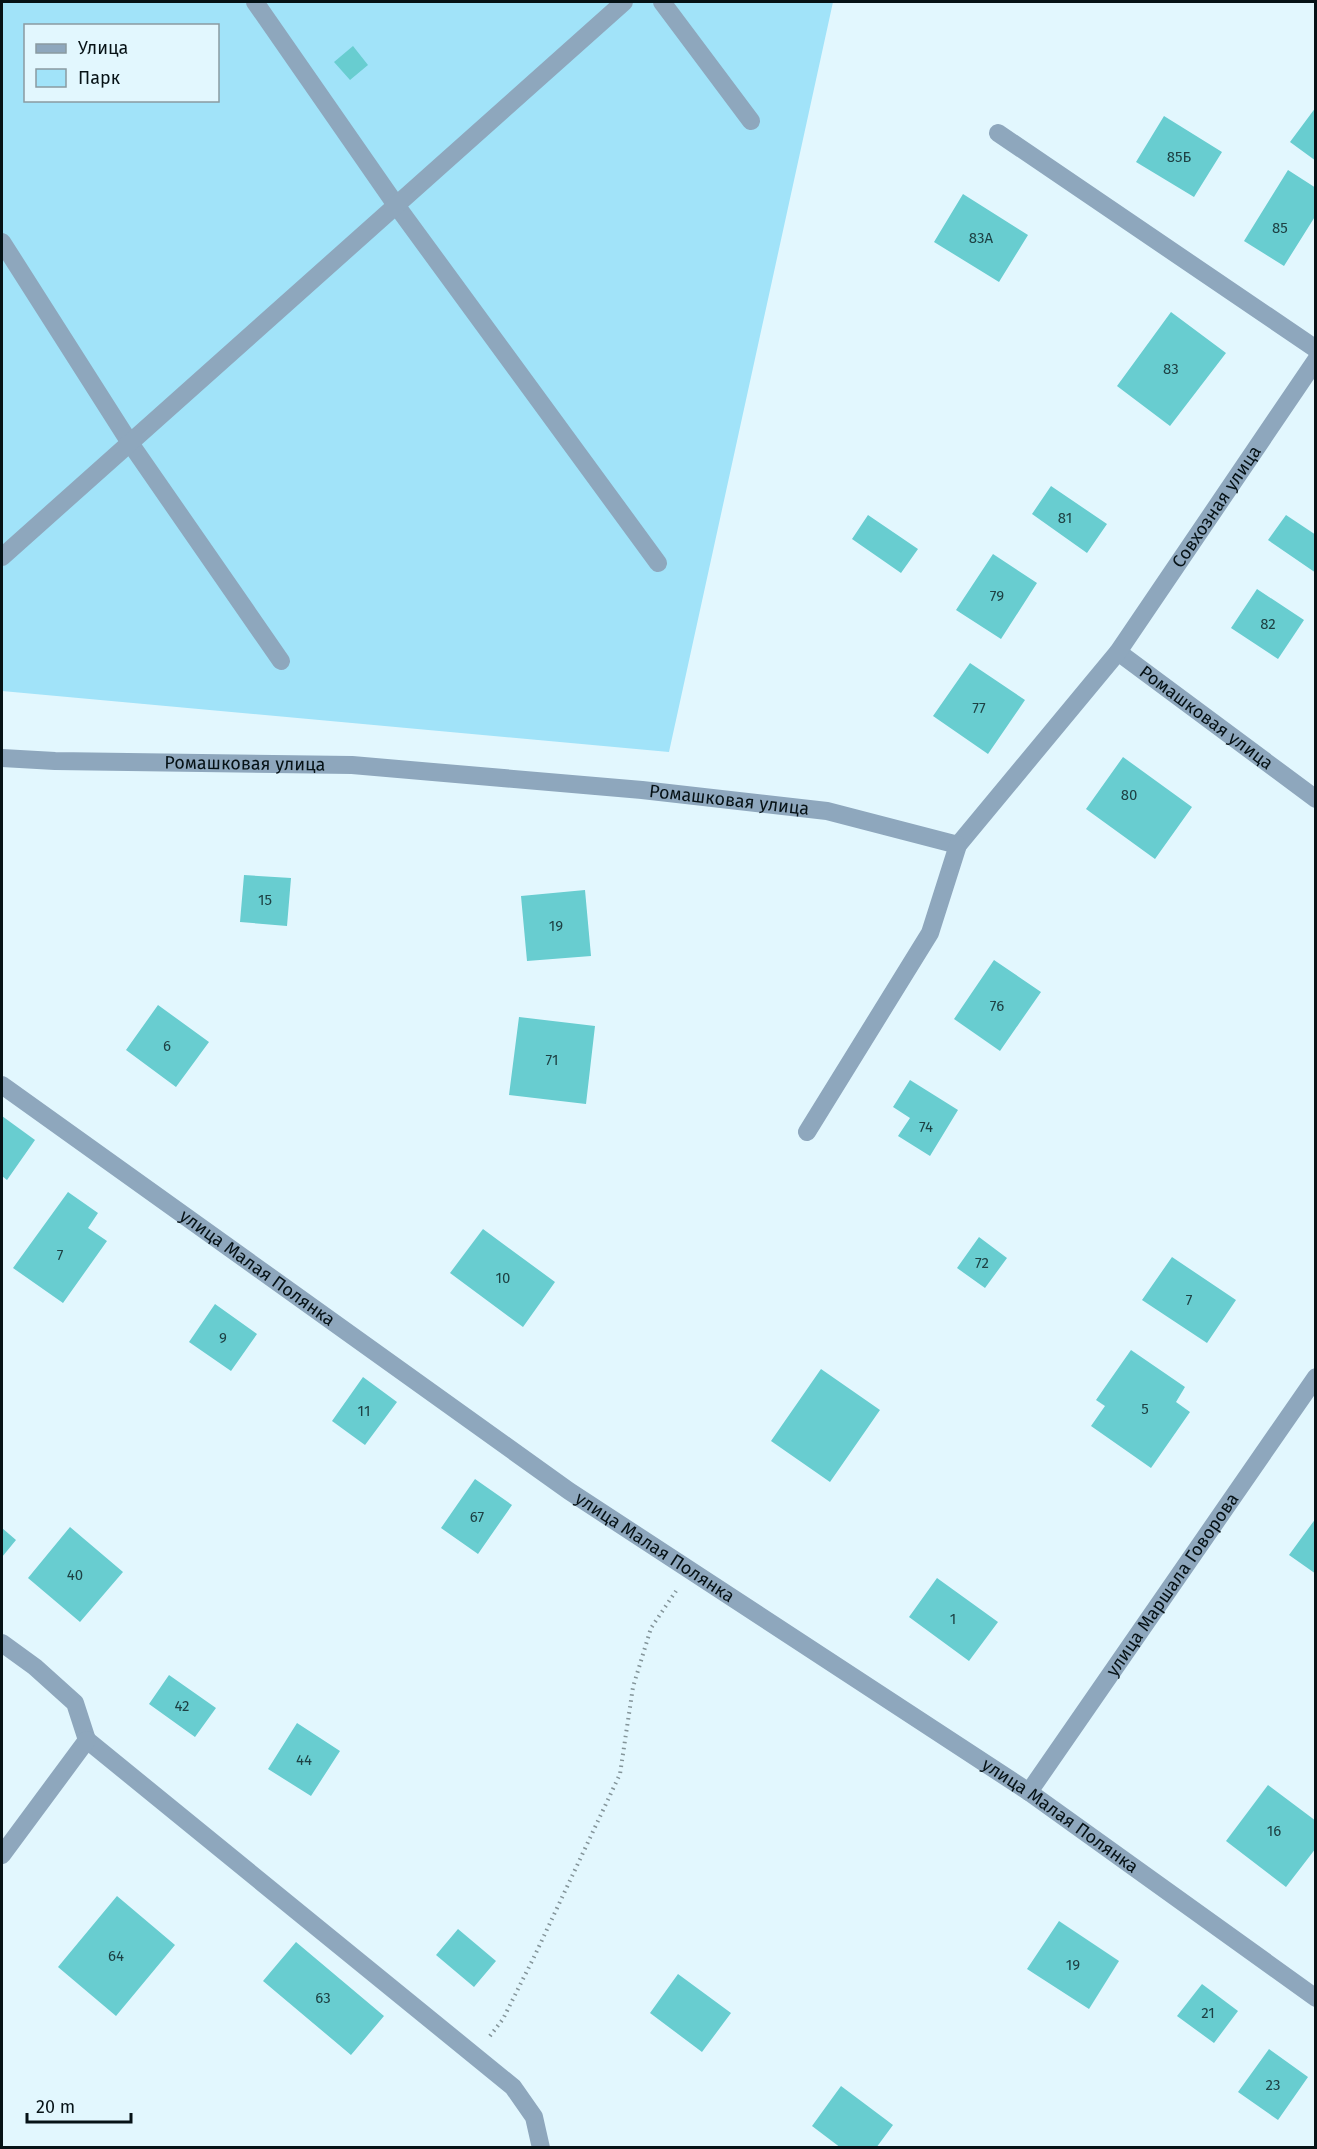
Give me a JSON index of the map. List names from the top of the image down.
{
  "streets": {
    "street": [
      "Совхозная улица",
      "Ромашковая улица",
      "улица Малая Полянка",
      "улица Маршала Говорова"
    ]
  },
  "crossings": [
    ["Совхозная улица", "Ромашковая улица"],
    ["улица Малая Полянка", "улица Маршала Говорова"]
  ],
  "house_numbers": [
    "85Б",
    "85",
    "83А",
    "83",
    "81",
    "79",
    "82",
    "77",
    "80",
    "15",
    "19",
    "76",
    "6",
    "71",
    "74",
    "7",
    "72",
    "10",
    "7",
    "9",
    "5",
    "11",
    "67",
    "40",
    "1",
    "42",
    "44",
    "16",
    "64",
    "19",
    "63",
    "21",
    "23"
  ],
  "legend": ["Улица", "Парк"],
  "scale_bar": "20 m"
}
